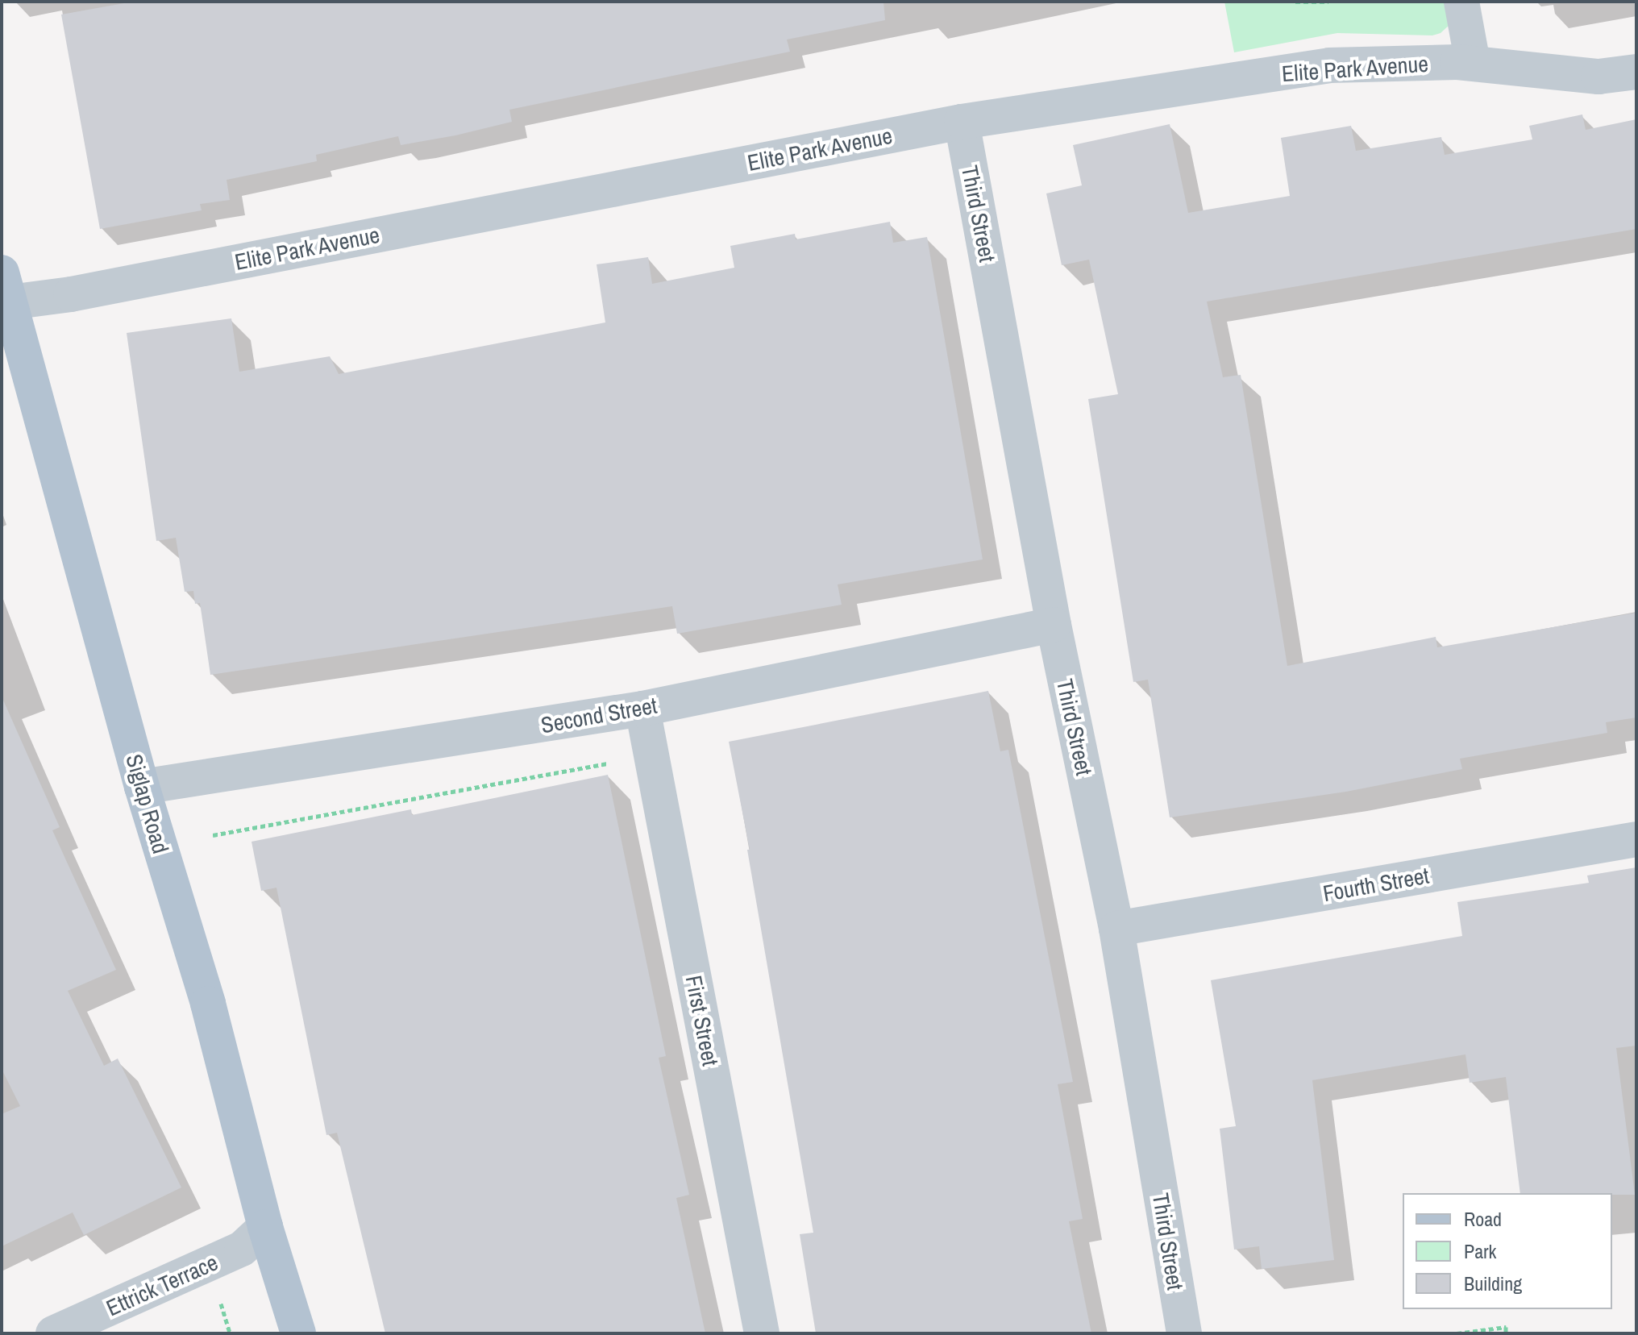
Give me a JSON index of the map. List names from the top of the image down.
{
  "streets": {
    "main road": ["Siglap Road"],
    "street": [
      "Elite Park Avenue",
      "Third Street",
      "Second Street",
      "Fourth Street",
      "First Street",
      "Ettrick Terrace"
    ]
  },
  "crossings": [
    ["Elite Park Avenue", "Third Street"],
    ["Elite Park Avenue", "Siglap Road"],
    ["Third Street", "Second Street"],
    ["Third Street", "Fourth Street"],
    ["Second Street", "Siglap Road"],
    ["Second Street", "First Street"],
    ["Siglap Road", "Ettrick Terrace"]
  ],
  "legend": ["Road", "Park", "Building"]
}
